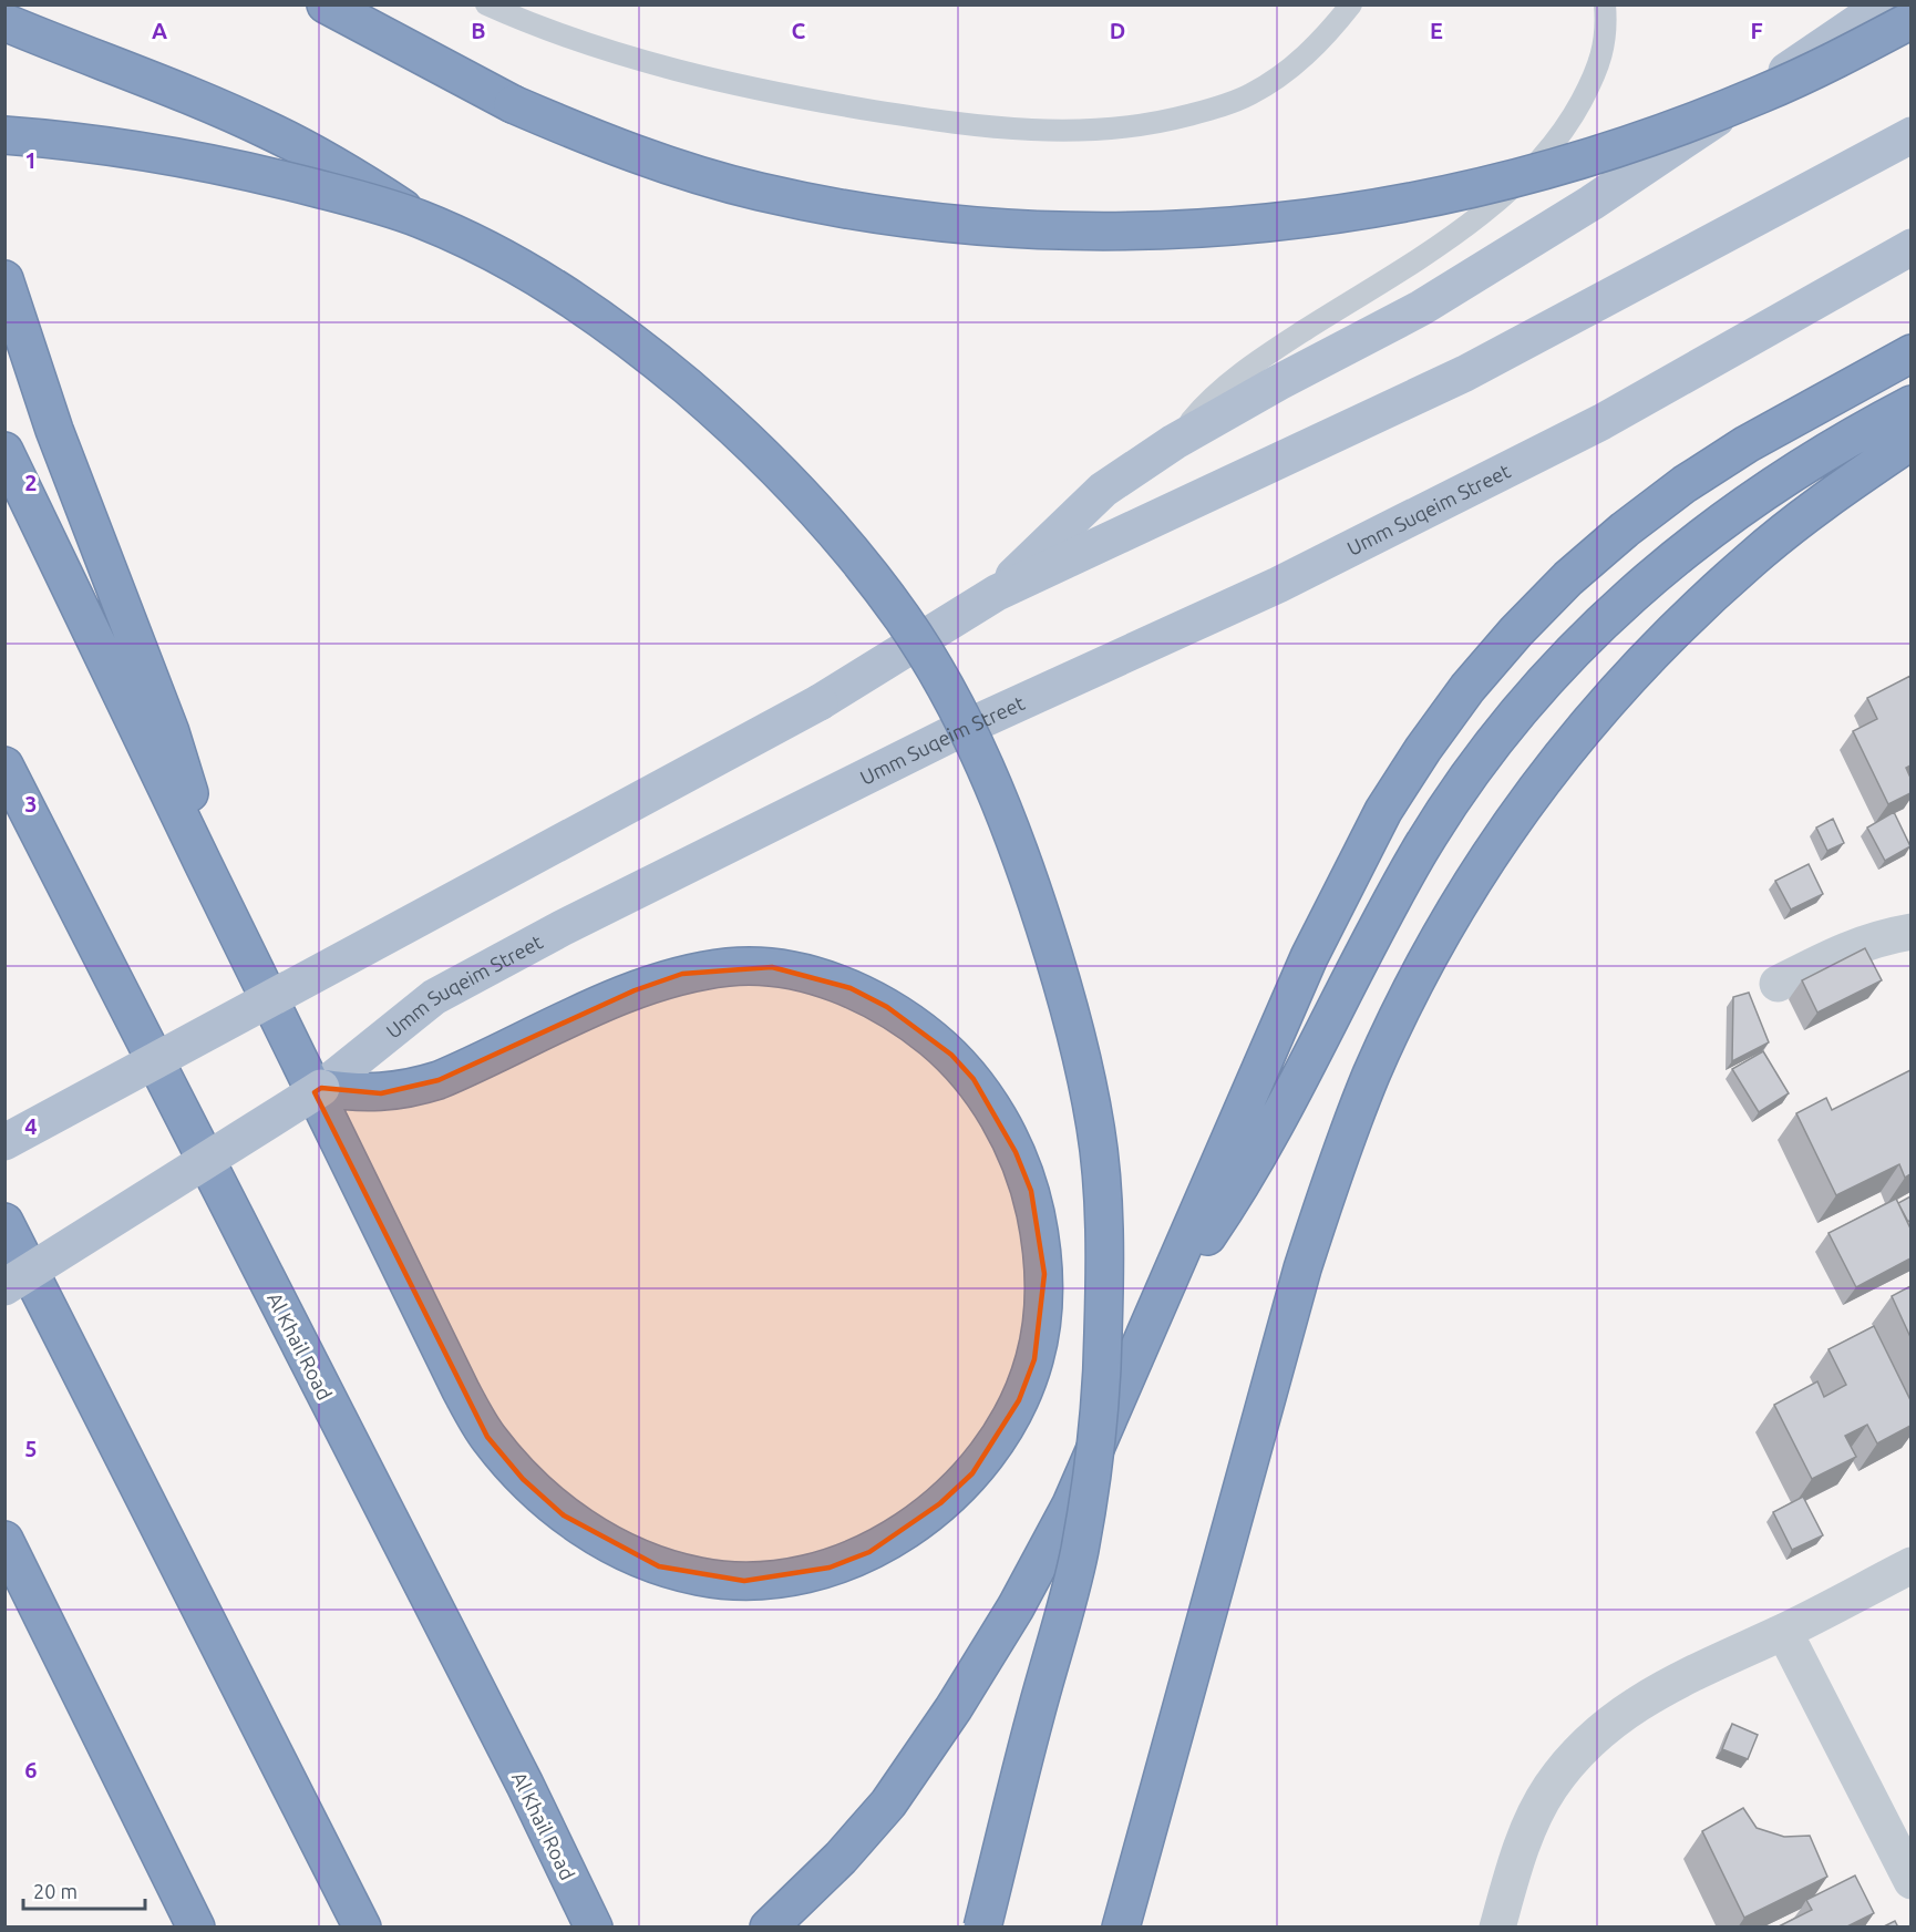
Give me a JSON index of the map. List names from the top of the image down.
{
  "streets": {
    "highway": ["Al Khail Road"],
    "main road": ["Umm Suqeim Street"]
  },
  "scale_bar": "20 m",
  "grid": {
    "columns": [
      "A",
      "B",
      "C",
      "D",
      "E",
      "F"
    ],
    "rows": [
      "1",
      "2",
      "3",
      "4",
      "5",
      "6"
    ]
  }
}
